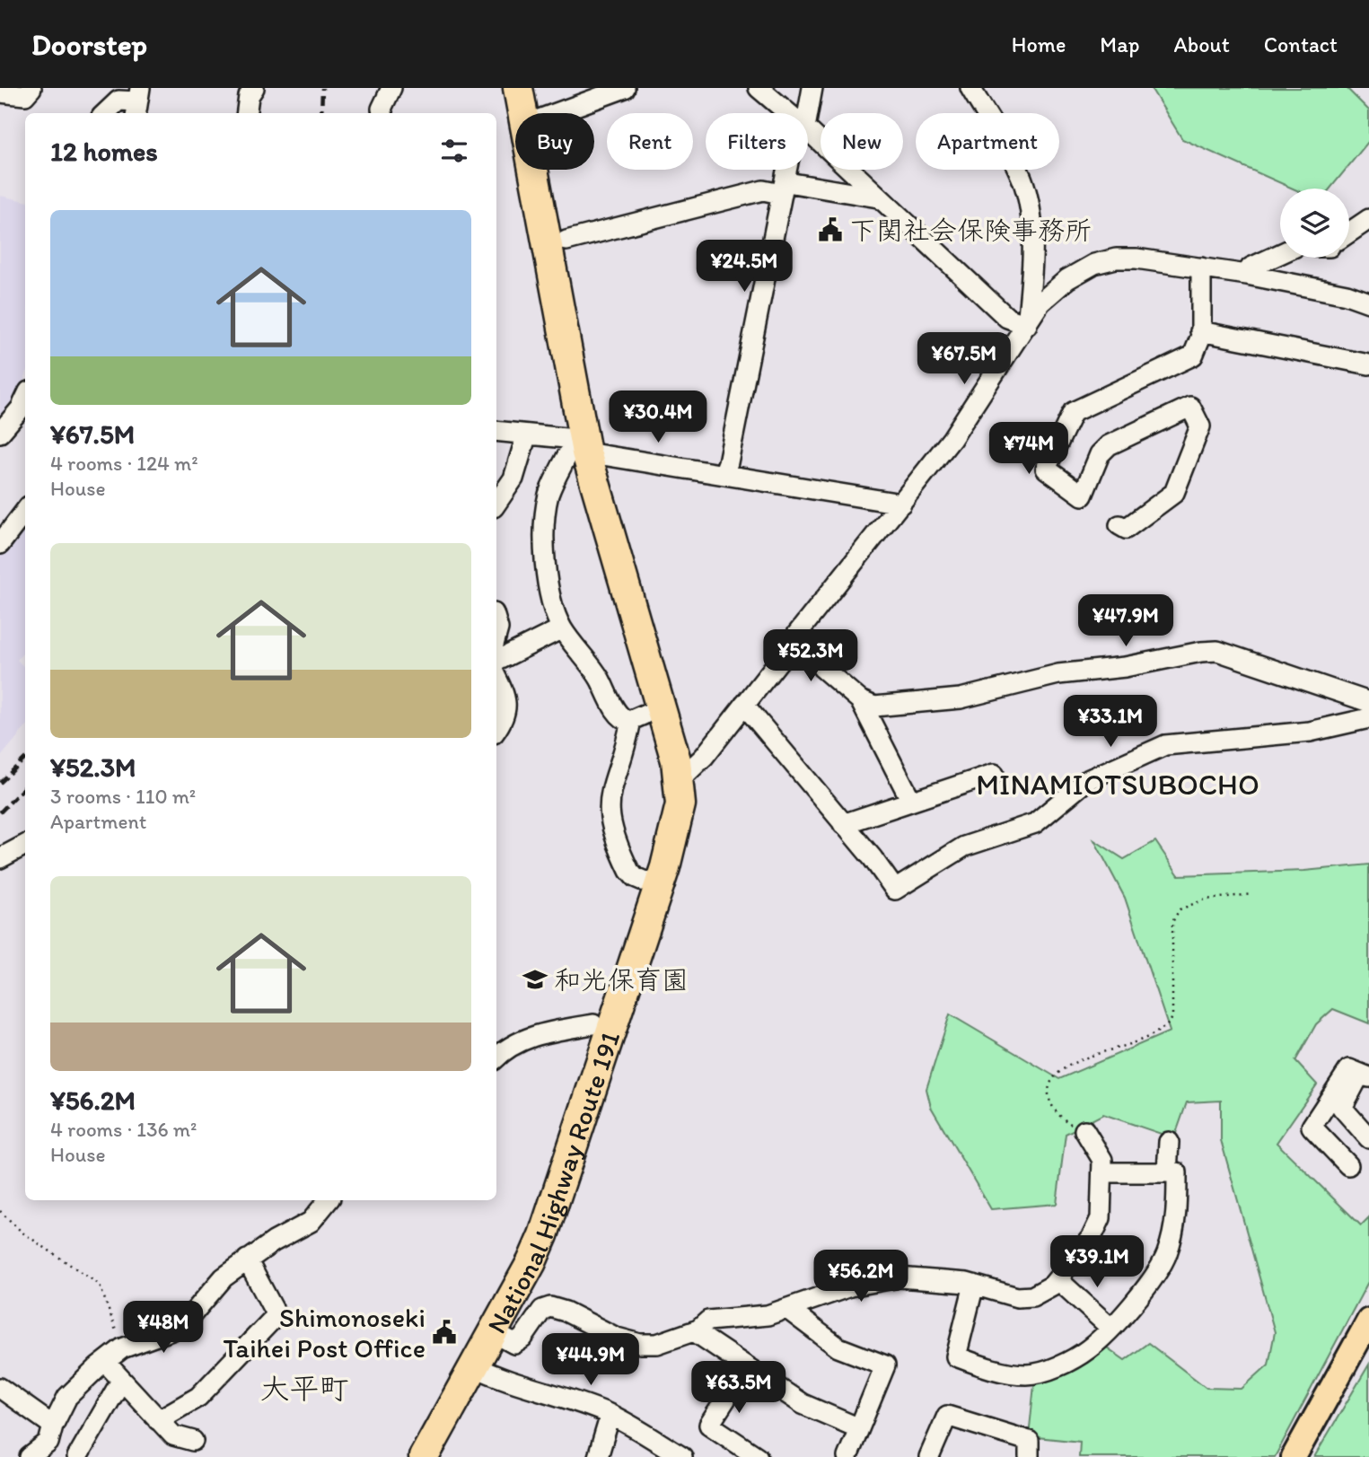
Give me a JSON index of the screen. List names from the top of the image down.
{
  "streets": {
    "highway": ["National Highway Route 191"]
  },
  "districts": ["MINAMIOTSUBOCHO", "大平町"],
  "places": {
    "public building": ["下関社会保険事務所", "Shimonoseki Taihei Post Office"],
    "school or university": ["和光保育園"]
  },
  "page": {
    "header": "Doorstep",
    "nav": [
      "Home",
      "Map",
      "About",
      "Contact"
    ],
    "chip": [
      "Buy",
      "Rent",
      "Filters",
      "New",
      "Apartment"
    ],
    "heading": "12 homes",
    "list": [
      {
        "name": "¥67.5M",
        "note": "4 rooms · 124 m² · House"
      },
      {
        "name": "¥52.3M",
        "note": "3 rooms · 110 m² · Apartment"
      },
      {
        "name": "¥56.2M",
        "note": "4 rooms · 136 m² · House"
      }
    ],
    "price": [
      "¥24.5M",
      "¥67.5M",
      "¥30.4M",
      "¥74M",
      "¥47.9M",
      "¥52.3M",
      "¥33.1M",
      "¥39.1M",
      "¥56.2M",
      "¥48M",
      "¥44.9M",
      "¥63.5M"
    ]
  }
}
